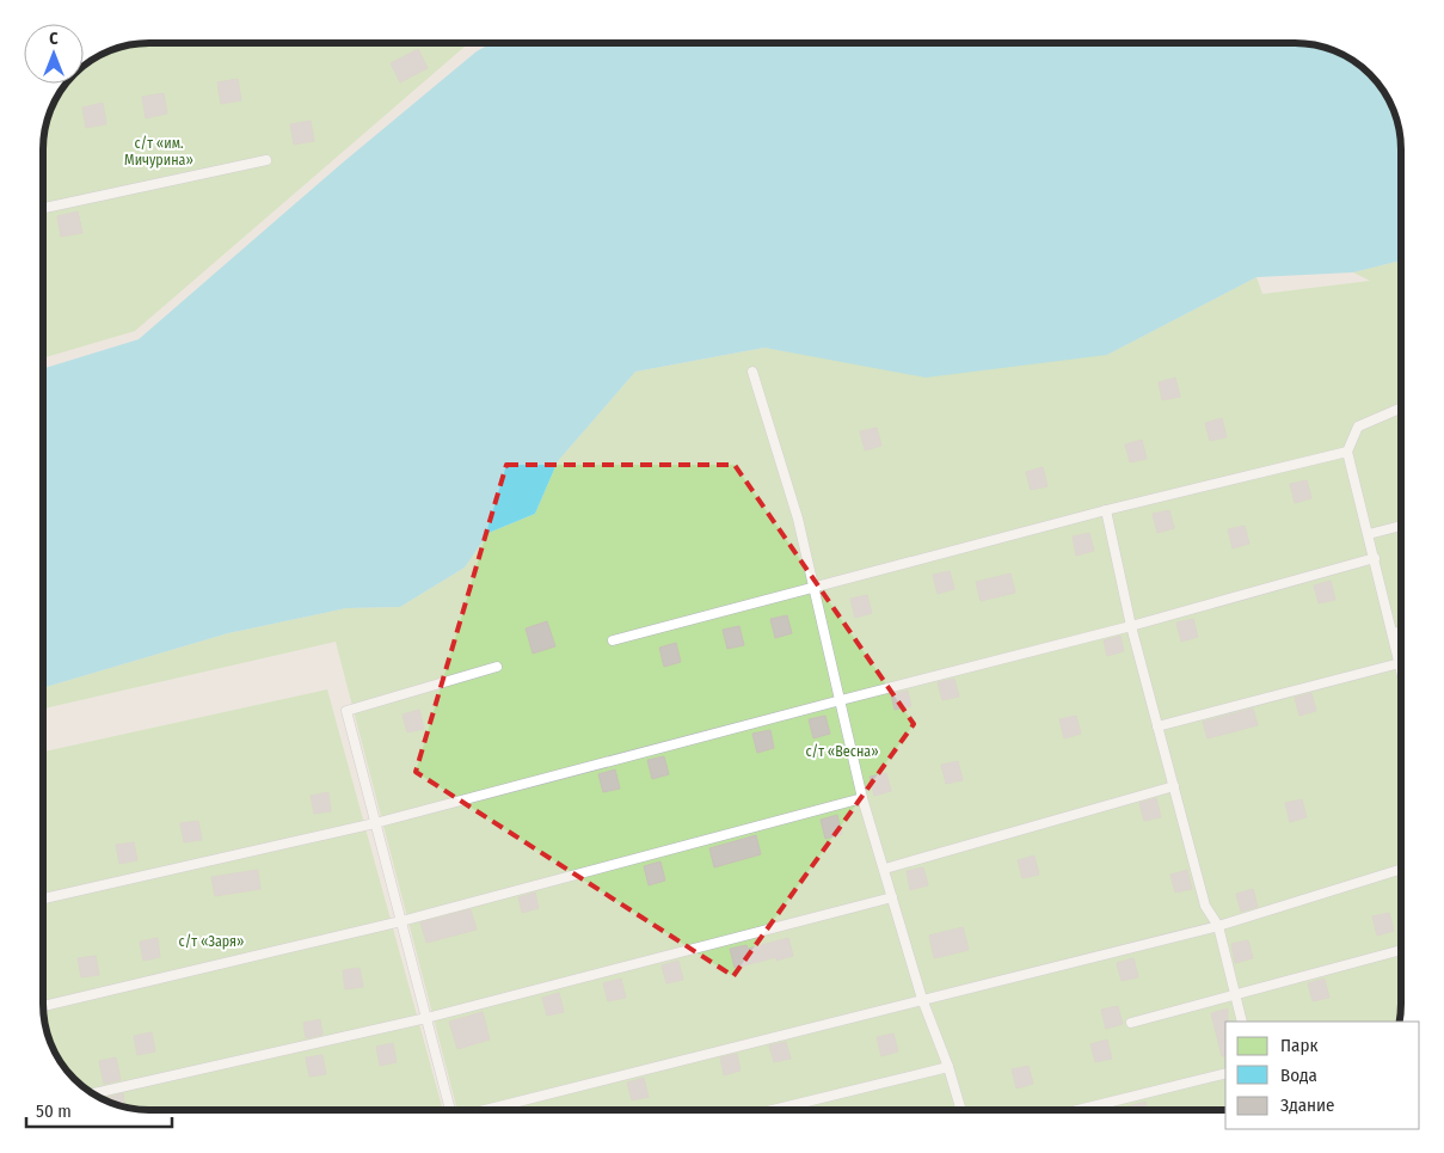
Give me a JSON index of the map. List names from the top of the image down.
{
  "parks": ["с/т «им. Мичурина»", "с/т «Весна»", "с/т «Заря»"],
  "legend": ["Парк", "Вода", "Здание"],
  "scale_bar": "50 m",
  "north": "top"
}
